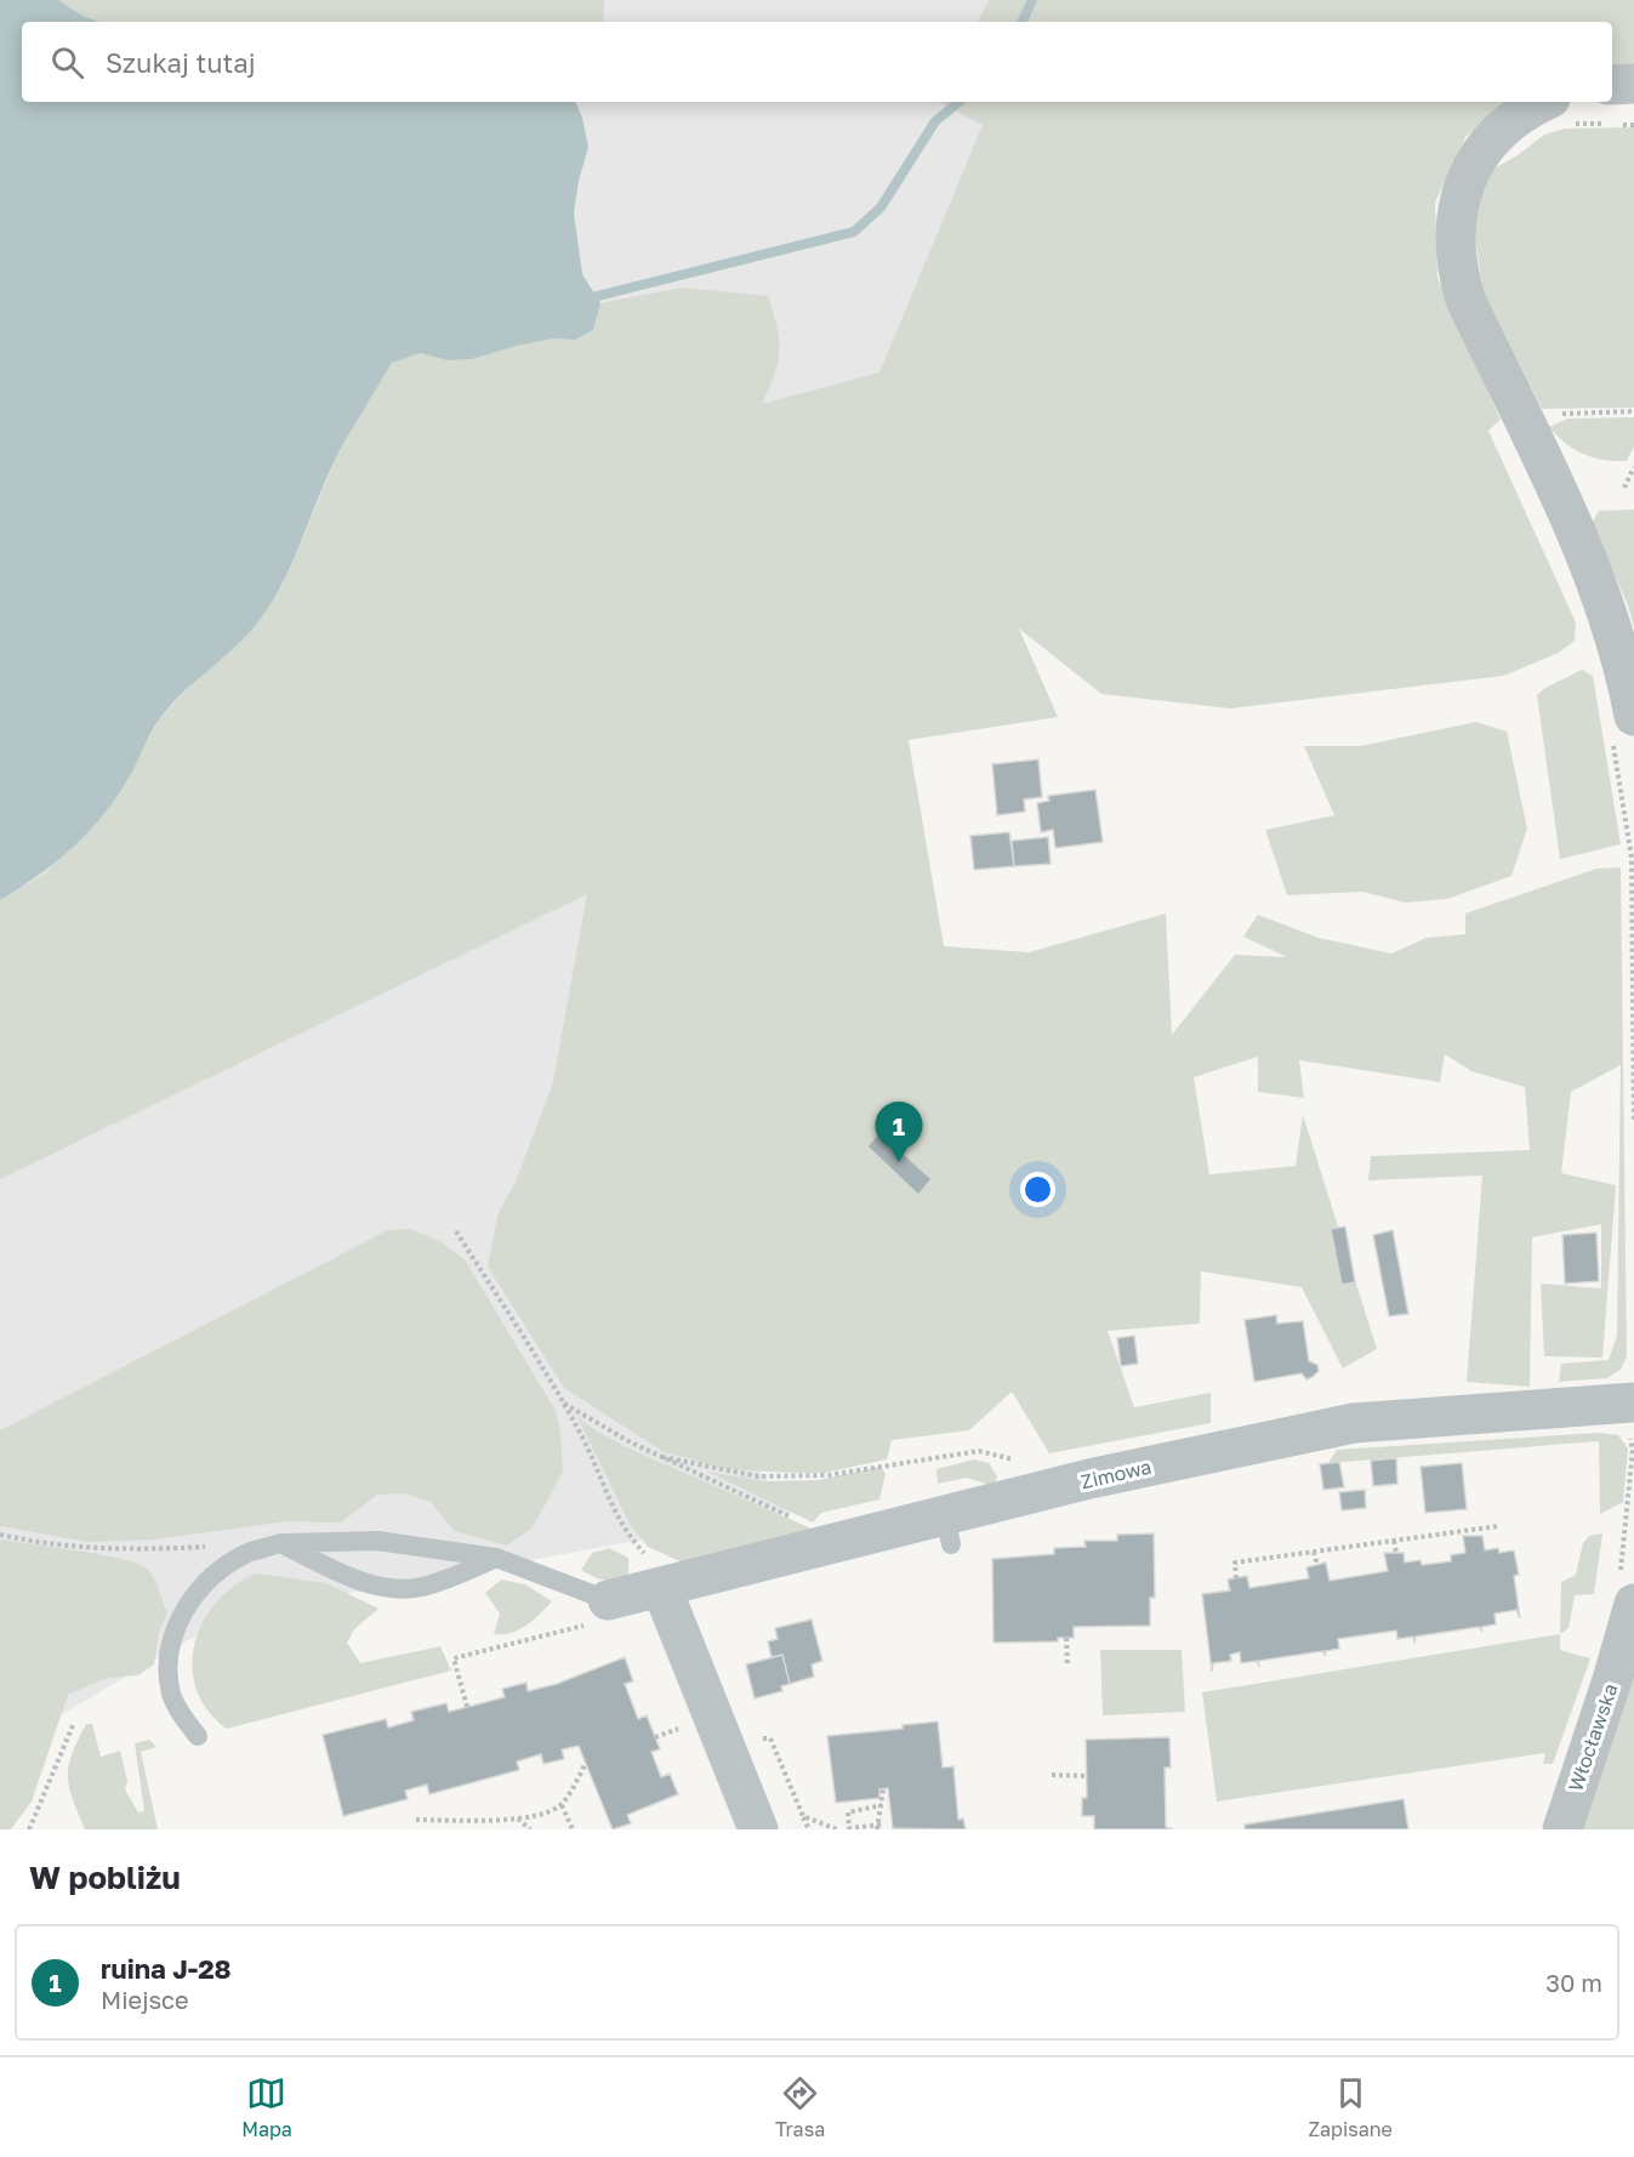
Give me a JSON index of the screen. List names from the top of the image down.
{
  "streets": {
    "street": ["Zimowa", "Włocławska"]
  },
  "page": {
    "search": "Szukaj tutaj",
    "pins": "1",
    "heading": "W pobliżu",
    "list": [
      {
        "mark": "1",
        "name": "ruina J-28",
        "note": "Miejsce",
        "value": "30 m"
      }
    ],
    "nav": ["Mapa", "Trasa", "Zapisane"]
  }
}
